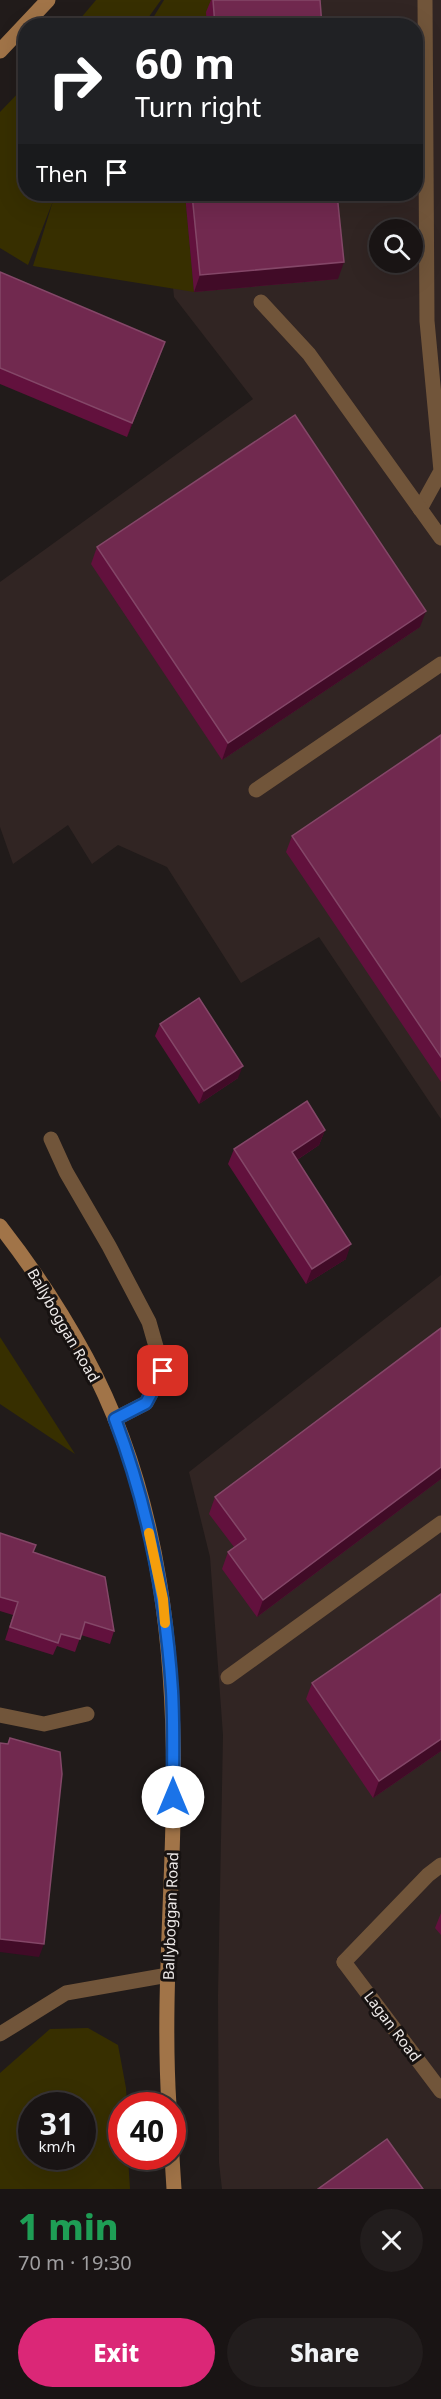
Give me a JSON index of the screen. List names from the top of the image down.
{
  "streets": {
    "street": ["Ballyboggan Road", "Lagan Road"]
  },
  "page": {
    "turn": ["60 m", "Turn right"],
    "then": "Then",
    "speed": "31 km/h",
    "limit": "40",
    "heading": ["1 min", "70 m · 19:30"],
    "buttons": ["Exit", "Share"]
  }
}
